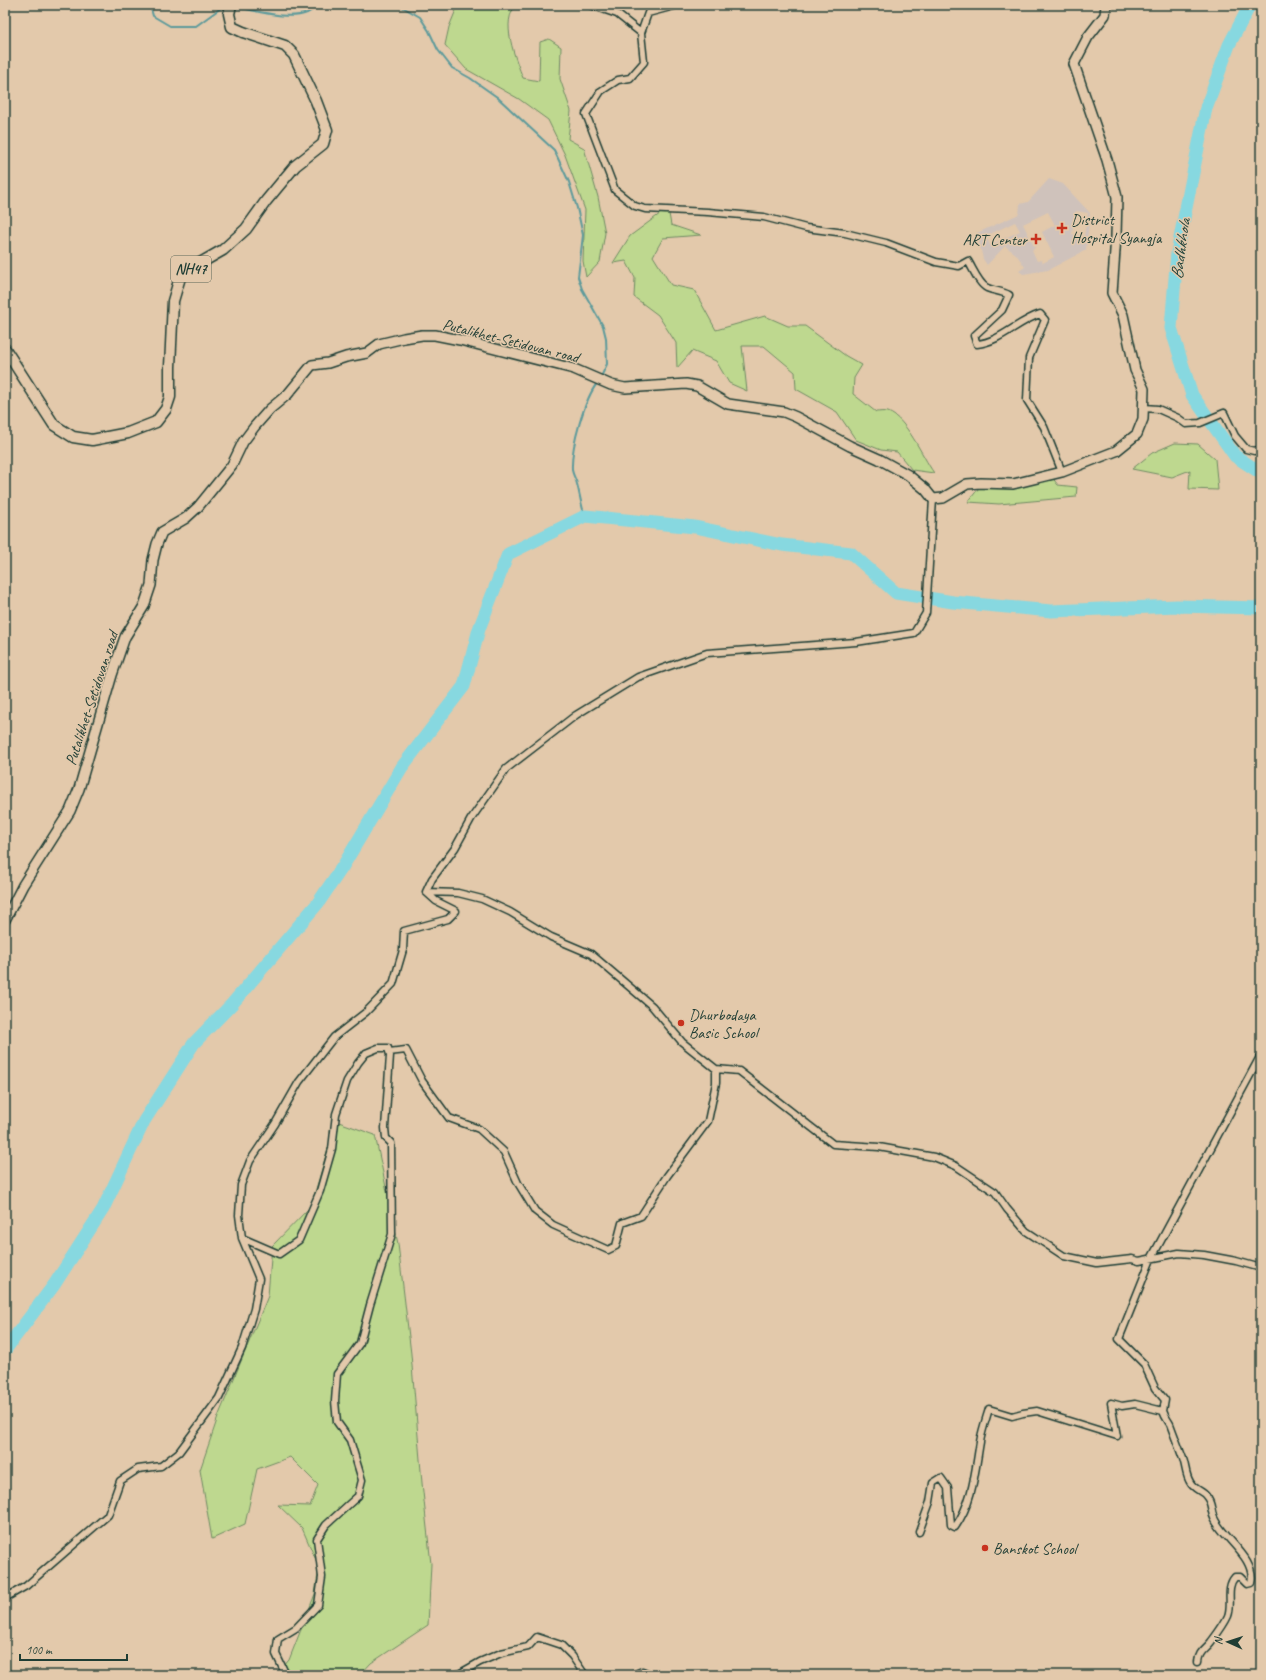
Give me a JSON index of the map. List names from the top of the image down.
{
  "streets": {
    "highway": ["NH47"],
    "main road": ["Putalikhet-Setidovan road"]
  },
  "water": ["Badhkhola"],
  "places": {
    "health": ["District Hospital Syangja", "ART Center"],
    "other": ["Dhurbodaya Basic School", "Banskot School"]
  },
  "scale_bar": "100 m",
  "north": "left"
}
